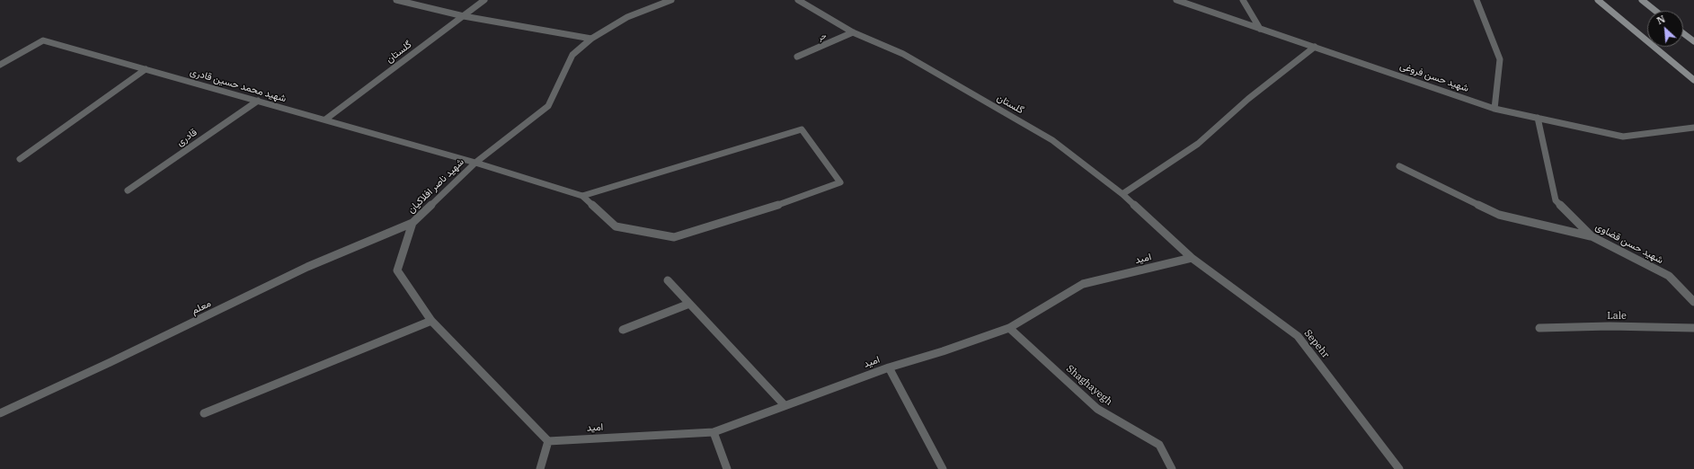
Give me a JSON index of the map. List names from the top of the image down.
{
  "streets": {
    "street": [
      "حر",
      "گلستان",
      "شهید حسن فروغی",
      "شهید محمد حسین قادری",
      "قادری",
      "شهید ناصر افلاکیان",
      "شهید حسن قضاوی",
      "امید",
      "معلم",
      "Lale",
      "Sepehr",
      "Shaghayegh"
    ]
  },
  "crossings": [
    ["حر", "گلستان"],
    ["گلستان", "شهید محمد حسین قادری"],
    ["گلستان", "امید"],
    ["گلستان", "Sepehr"],
    ["شهید حسن فروغی", "شهید حسن قضاوی"],
    ["شهید محمد حسین قادری", "قادری"],
    ["شهید محمد حسین قادری", "شهید ناصر افلاکیان"],
    ["شهید ناصر افلاکیان", "امید"],
    ["شهید ناصر افلاکیان", "معلم"],
    ["امید", "Sepehr"],
    ["امید", "Shaghayegh"]
  ],
  "north": "top left"
}
